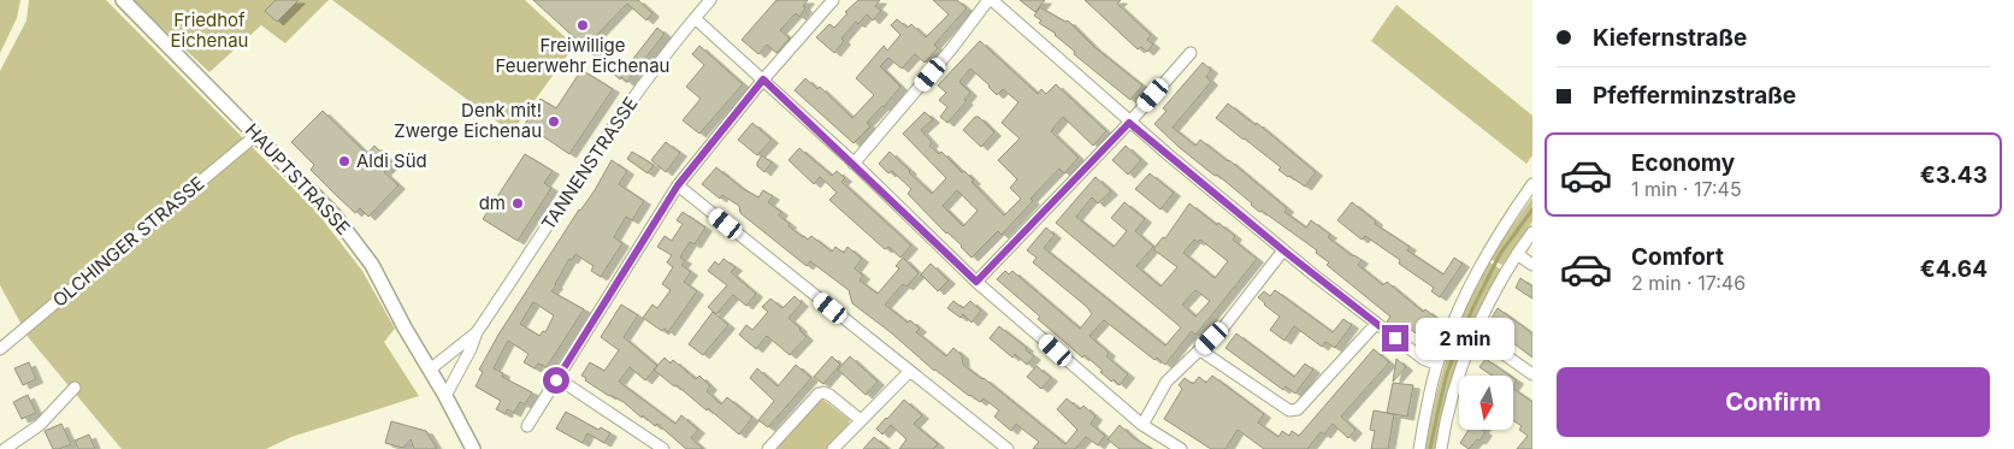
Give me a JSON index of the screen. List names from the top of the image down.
{
  "streets": {
    "main road": ["HAUPTSTRASSE"],
    "street": ["TANNENSTRASSE", "OLCHINGER STRASSE"]
  },
  "crossings": [
    ["TANNENSTRASSE", "HAUPTSTRASSE"],
    ["HAUPTSTRASSE", "OLCHINGER STRASSE"]
  ],
  "parks": ["Friedhof Eichenau"],
  "places": [
    "Freiwillige Feuerwehr Eichenau",
    "Denk mit! Zwerge Eichenau",
    "Aldi Süd",
    "dm"
  ],
  "north": "bottom",
  "page": {
    "banner": ["Kiefernstraße", "Pfefferminzstraße"],
    "list": [
      {
        "name": "Economy",
        "note": "1 min · 17:45",
        "value": "€3.43"
      },
      {
        "name": "Comfort",
        "note": "2 min · 17:46",
        "value": "€4.64"
      }
    ],
    "bubble": "2 min",
    "buttons": "Confirm"
  }
}
